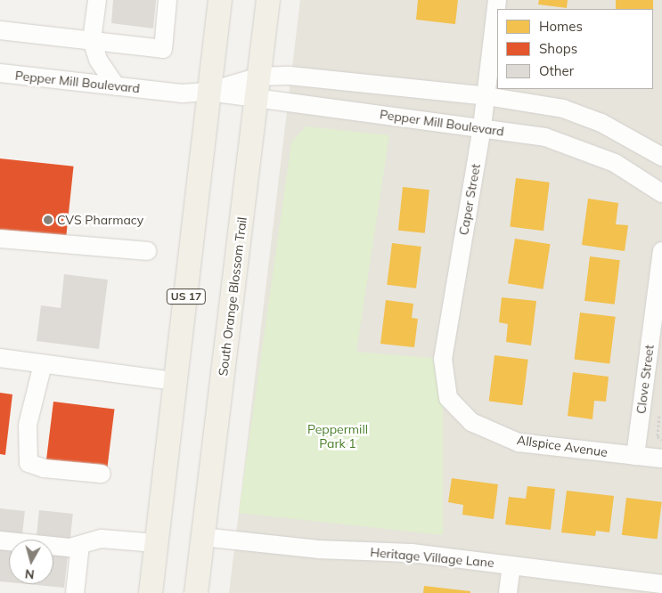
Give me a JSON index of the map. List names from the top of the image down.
{
  "streets": {
    "main road": ["US 17", "South Orange Blossom Trail"],
    "street": [
      "Pepper Mill Boulevard",
      "Caper Street",
      "Clove Street",
      "Allspice Avenue",
      "Heritage Village Lane"
    ]
  },
  "crossings": [
    ["Pepper Mill Boulevard", "Caper Street"],
    ["Pepper Mill Boulevard", "US 17"],
    ["Pepper Mill Boulevard", "South Orange Blossom Trail"],
    ["Caper Street", "Allspice Avenue"],
    ["South Orange Blossom Trail", "Heritage Village Lane"],
    ["Clove Street", "Allspice Avenue"]
  ],
  "parks": ["Peppermill Park 1"],
  "places": ["CVS Pharmacy"],
  "legend": ["Homes", "Shops", "Other"],
  "north": "bottom"
}
